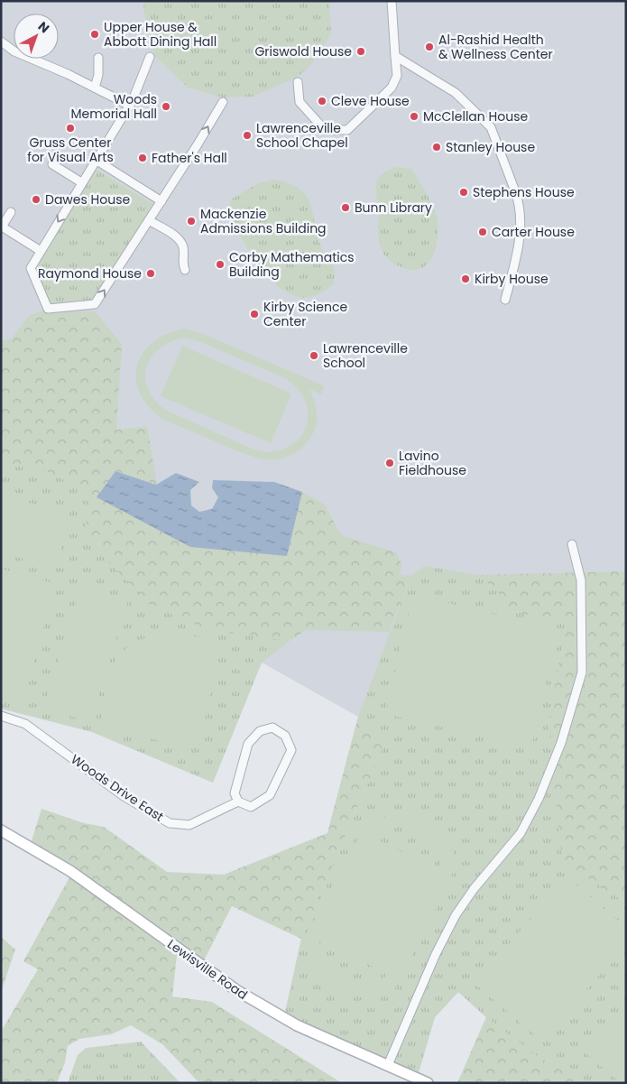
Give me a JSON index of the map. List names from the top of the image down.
{
  "streets": {
    "street": ["Woods Drive East", "Lewisville Road"]
  },
  "places": [
    "Upper House & Abbott Dining Hall",
    "Al-Rashid Health & Wellness Center",
    "Griswold House",
    "Cleve House",
    "Woods Memorial Hall",
    "McClellan House",
    "Gruss Center for Visual Arts",
    "Lawrenceville School Chapel",
    "Stanley House",
    "Father's Hall",
    "Stephens House",
    "Dawes House",
    "Bunn Library",
    "Mackenzie Admissions Building",
    "Carter House",
    "Corby Mathematics Building",
    "Raymond House",
    "Kirby House",
    "Kirby Science Center",
    "Lawrenceville School",
    "Lavino Fieldhouse"
  ],
  "north": "top right"
}
